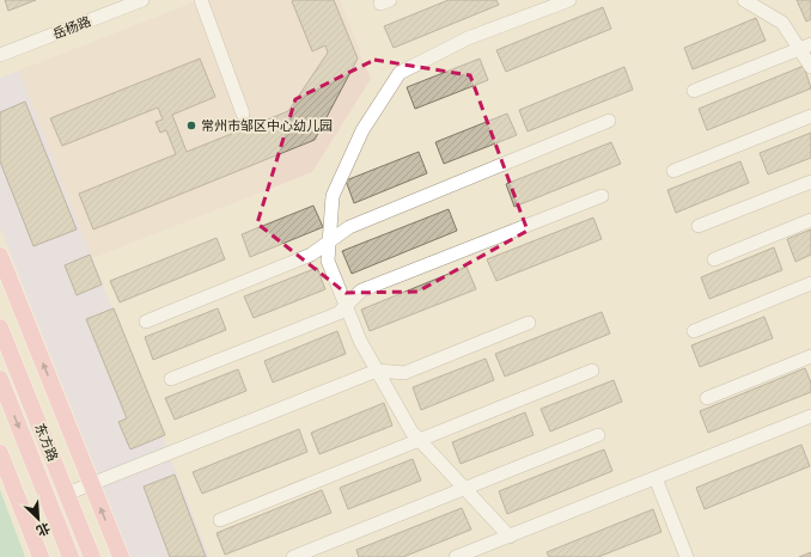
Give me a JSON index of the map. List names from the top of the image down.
{
  "streets": {
    "main road": ["东方路"],
    "street": ["岳杨路"]
  },
  "places": ["常州市邹区中心幼儿园"],
  "north": "bottom right"
}
